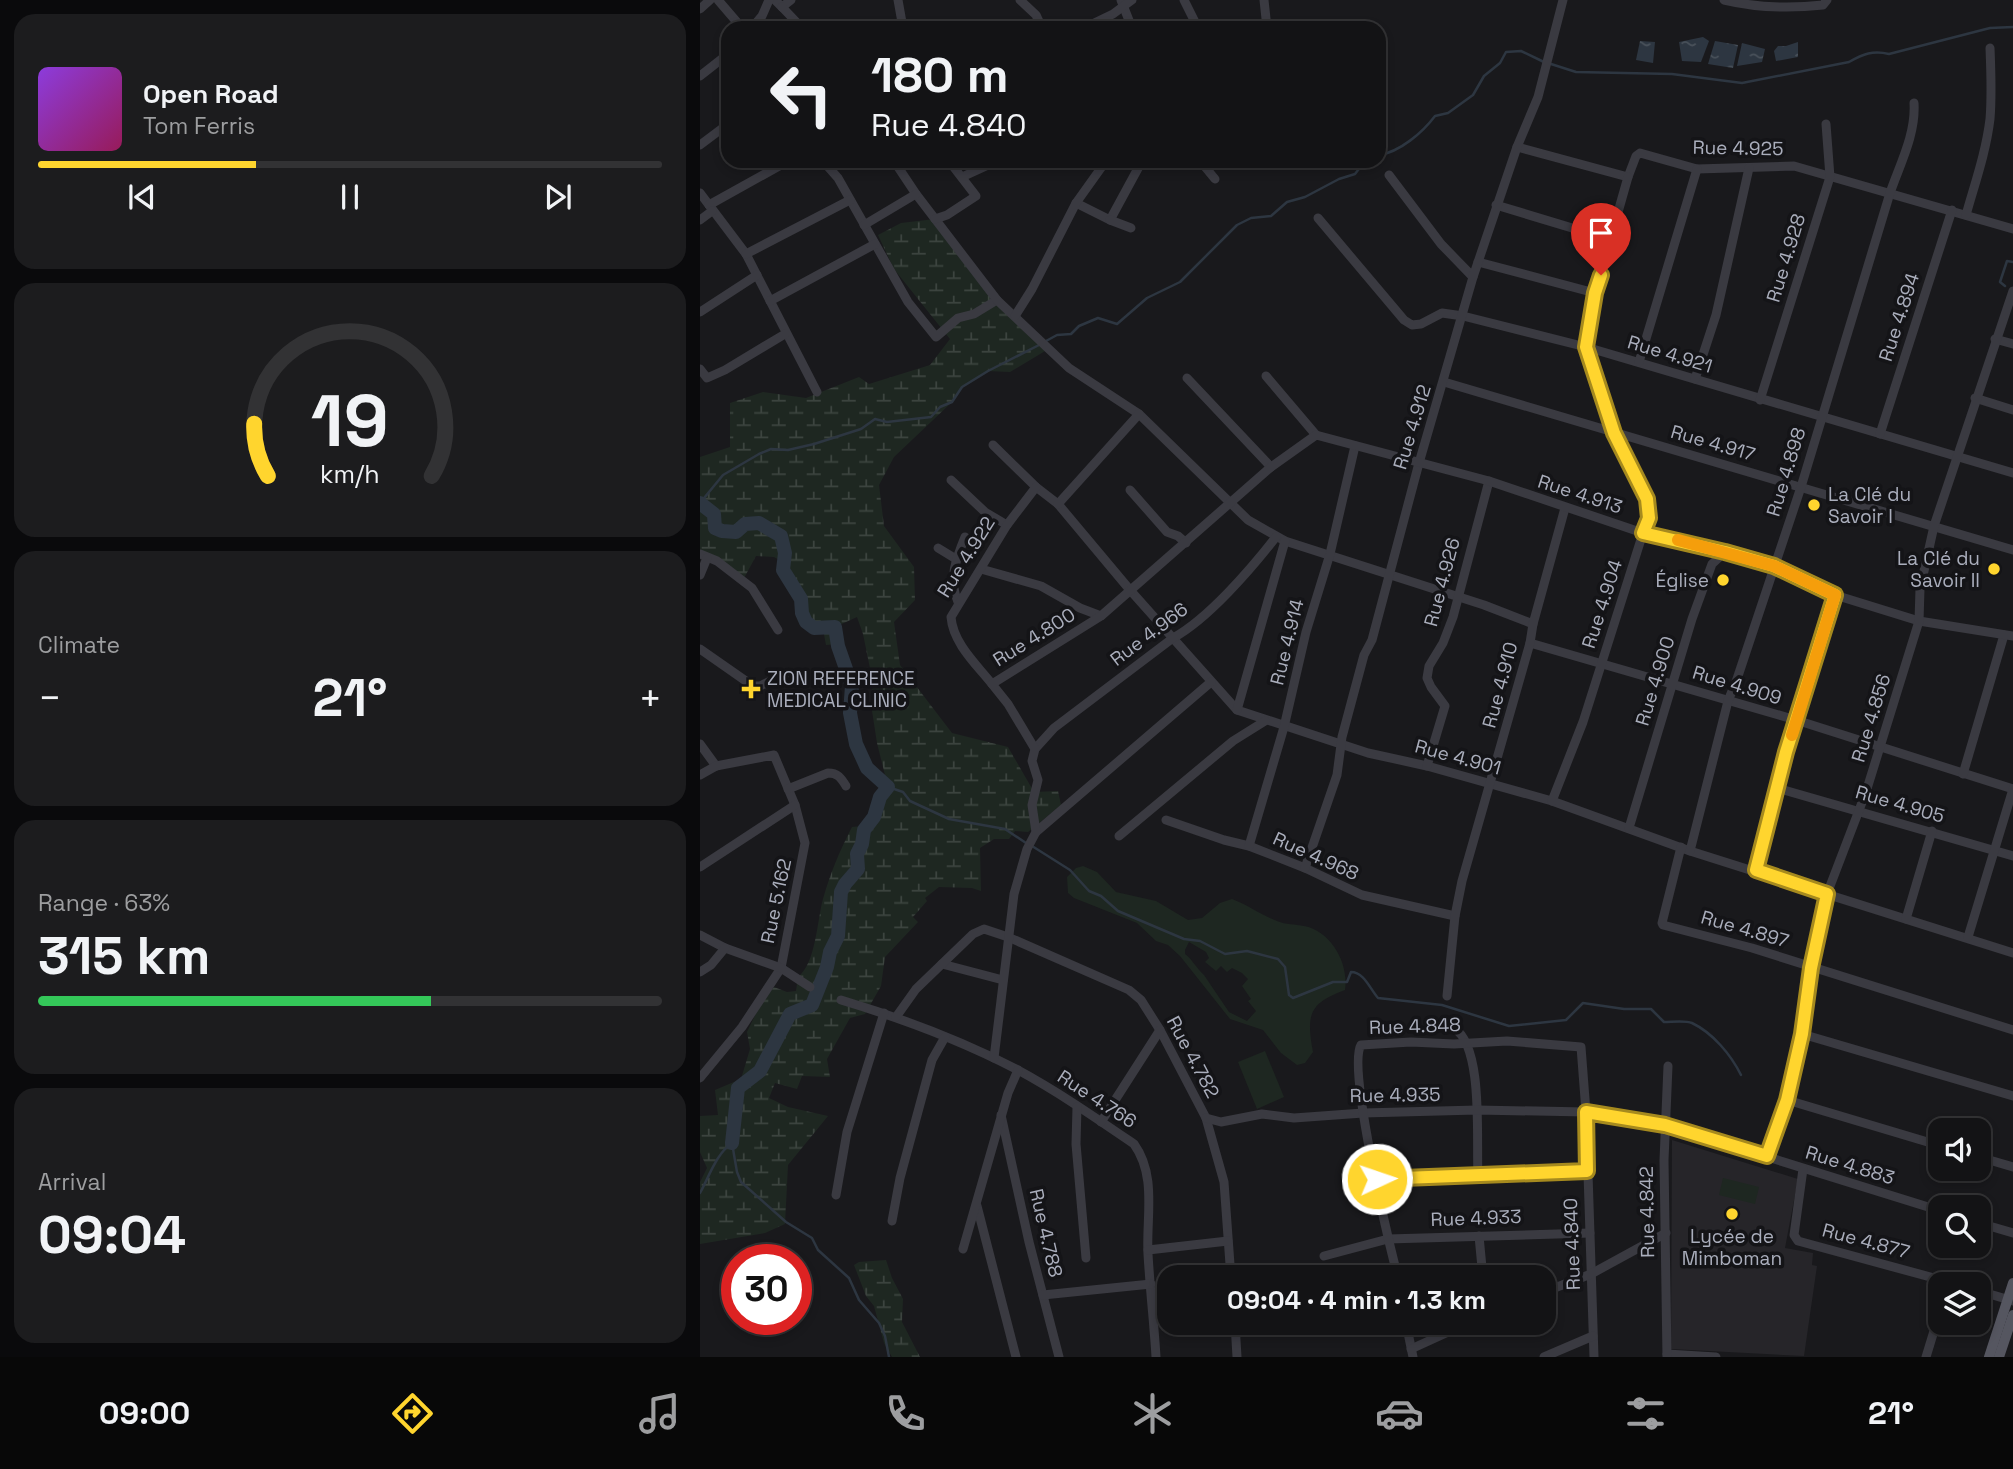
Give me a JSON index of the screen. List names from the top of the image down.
{
  "streets": {
    "street": [
      "Rue 4.925",
      "Rue 4.928",
      "Rue 4.894",
      "Rue 4.921",
      "Rue 4.912",
      "Rue 4.917",
      "Rue 4.898",
      "Rue 4.913",
      "Rue 4.922",
      "Rue 4.926",
      "Rue 4.904",
      "Rue 4.966",
      "Rue 4.800",
      "Rue 4.914",
      "Rue 4.900",
      "Rue 4.910",
      "Rue 4.909",
      "Rue 4.856",
      "Rue 4.901",
      "Rue 4.905",
      "Rue 4.968",
      "Rue 5.162",
      "Rue 4.897",
      "Rue 4.848",
      "Rue 4.782",
      "Rue 4.935",
      "Rue 4.766",
      "Rue 4.883",
      "Rue 4.842",
      "Rue 4.933",
      "Rue 4.788",
      "Rue 4.877",
      "Rue 4.840"
    ]
  },
  "crossings": [
    ["Rue 4.925", "Rue 4.928"],
    ["Rue 4.925", "Rue 4.894"],
    ["Rue 4.925", "Rue 4.898"],
    ["Rue 4.925", "Rue 4.904"],
    ["Rue 4.928", "Rue 4.921"],
    ["Rue 4.894", "Rue 4.921"],
    ["Rue 4.921", "Rue 4.912"],
    ["Rue 4.921", "Rue 4.898"],
    ["Rue 4.921", "Rue 4.904"],
    ["Rue 4.921", "Rue 4.856"],
    ["Rue 4.912", "Rue 4.917"],
    ["Rue 4.912", "Rue 4.913"],
    ["Rue 4.912", "Rue 4.901"],
    ["Rue 4.912", "Rue 4.968"],
    ["Rue 4.917", "Rue 4.898"],
    ["Rue 4.917", "Rue 4.904"],
    ["Rue 4.917", "Rue 4.856"],
    ["Rue 4.898", "Rue 4.913"],
    ["Rue 4.898", "Rue 4.909"],
    ["Rue 4.898", "Rue 4.901"],
    ["Rue 4.898", "Rue 4.897"],
    ["Rue 4.913", "Rue 4.926"],
    ["Rue 4.913", "Rue 4.904"],
    ["Rue 4.913", "Rue 4.900"],
    ["Rue 4.913", "Rue 4.910"],
    ["Rue 4.913", "Rue 4.856"],
    ["Rue 4.922", "Rue 4.800"],
    ["Rue 4.922", "Rue 4.901"],
    ["Rue 4.926", "Rue 4.901"],
    ["Rue 4.904", "Rue 4.909"],
    ["Rue 4.904", "Rue 4.901"],
    ["Rue 4.966", "Rue 4.800"],
    ["Rue 4.966", "Rue 4.901"],
    ["Rue 4.800", "Rue 4.901"],
    ["Rue 4.800", "Rue 4.782"],
    ["Rue 4.800", "Rue 4.766"],
    ["Rue 4.914", "Rue 4.901"],
    ["Rue 4.914", "Rue 4.968"],
    ["Rue 4.900", "Rue 4.909"],
    ["Rue 4.900", "Rue 4.901"],
    ["Rue 4.910", "Rue 4.909"],
    ["Rue 4.910", "Rue 4.901"],
    ["Rue 4.910", "Rue 4.968"],
    ["Rue 4.909", "Rue 4.856"],
    ["Rue 4.856", "Rue 4.901"],
    ["Rue 4.856", "Rue 4.905"],
    ["Rue 4.856", "Rue 4.897"],
    ["Rue 4.856", "Rue 4.883"],
    ["Rue 4.901", "Rue 4.897"],
    ["Rue 4.848", "Rue 4.935"],
    ["Rue 4.848", "Rue 4.933"],
    ["Rue 4.848", "Rue 4.840"],
    ["Rue 4.782", "Rue 4.935"],
    ["Rue 4.935", "Rue 4.883"],
    ["Rue 4.935", "Rue 4.840"],
    ["Rue 4.883", "Rue 4.842"],
    ["Rue 4.883", "Rue 4.877"],
    ["Rue 4.883", "Rue 4.840"],
    ["Rue 4.933", "Rue 4.840"]
  ],
  "places": {
    "other": [
      "La Clé du Savoir I",
      "La Clé du Savoir II",
      "Église",
      "Lycée de Mimboman"
    ],
    "health": ["ZION REFERENCE MEDICAL CLINIC"]
  },
  "page": {
    "turn": ["180 m", "Rue 4.840"],
    "song": ["Open Road", "Tom Ferris"],
    "tile": [
      "Climate",
      ["Range · 63%", "315 km"],
      ["Arrival", "09:04"]
    ],
    "heat": ["−", "21°", "+"],
    "limit": "30",
    "trip": "09:04 · 4 min · 1.3 km",
    "tabs": ["09:00", "21°"],
    "gauge": ["19", "km/h"]
  }
}
